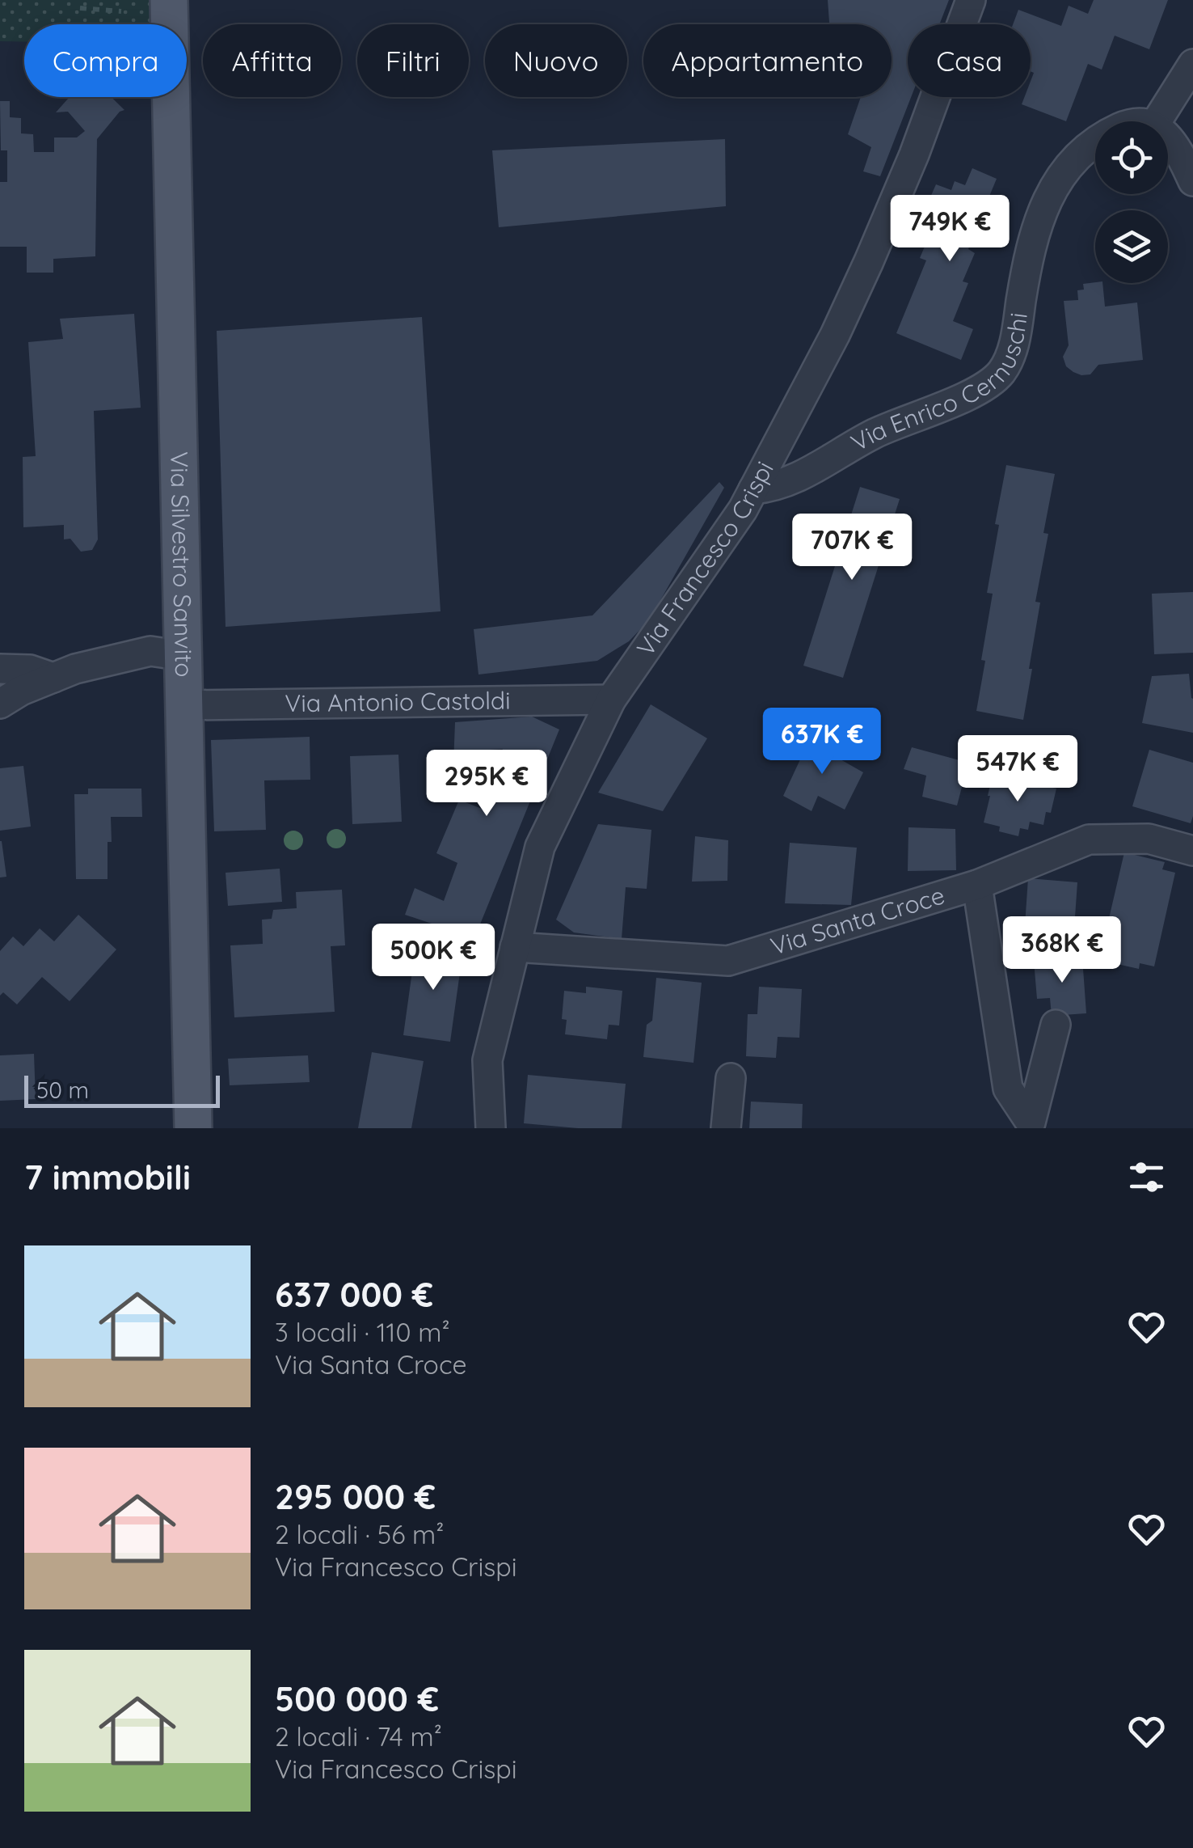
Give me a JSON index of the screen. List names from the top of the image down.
{
  "streets": {
    "main road": ["Via Silvestro Sanvito"],
    "street": [
      "Via Enrico Cernuschi",
      "Via Francesco Crispi",
      "Via Antonio Castoldi",
      "Via Santa Croce"
    ]
  },
  "crossings": [
    ["Via Enrico Cernuschi", "Via Francesco Crispi"],
    ["Via Francesco Crispi", "Via Antonio Castoldi"],
    ["Via Francesco Crispi", "Via Santa Croce"],
    ["Via Silvestro Sanvito", "Via Antonio Castoldi"]
  ],
  "scale_bar": "50 m",
  "page": {
    "chip": [
      "Compra",
      "Affitta",
      "Filtri",
      "Nuovo",
      "Appartamento",
      "Casa"
    ],
    "price": [
      "749K €",
      "707K €",
      "637K €",
      "547K €",
      "295K €",
      "368K €",
      "500K €"
    ],
    "scale": "50 m",
    "heading": "7 immobili",
    "list": [
      {
        "name": "637 000 €",
        "note": "3 locali · 110 m² · Via Santa Croce"
      },
      {
        "name": "295 000 €",
        "note": "2 locali · 56 m² · Via Francesco Crispi"
      },
      {
        "name": "500 000 €",
        "note": "2 locali · 74 m² · Via Francesco Crispi"
      }
    ]
  }
}
